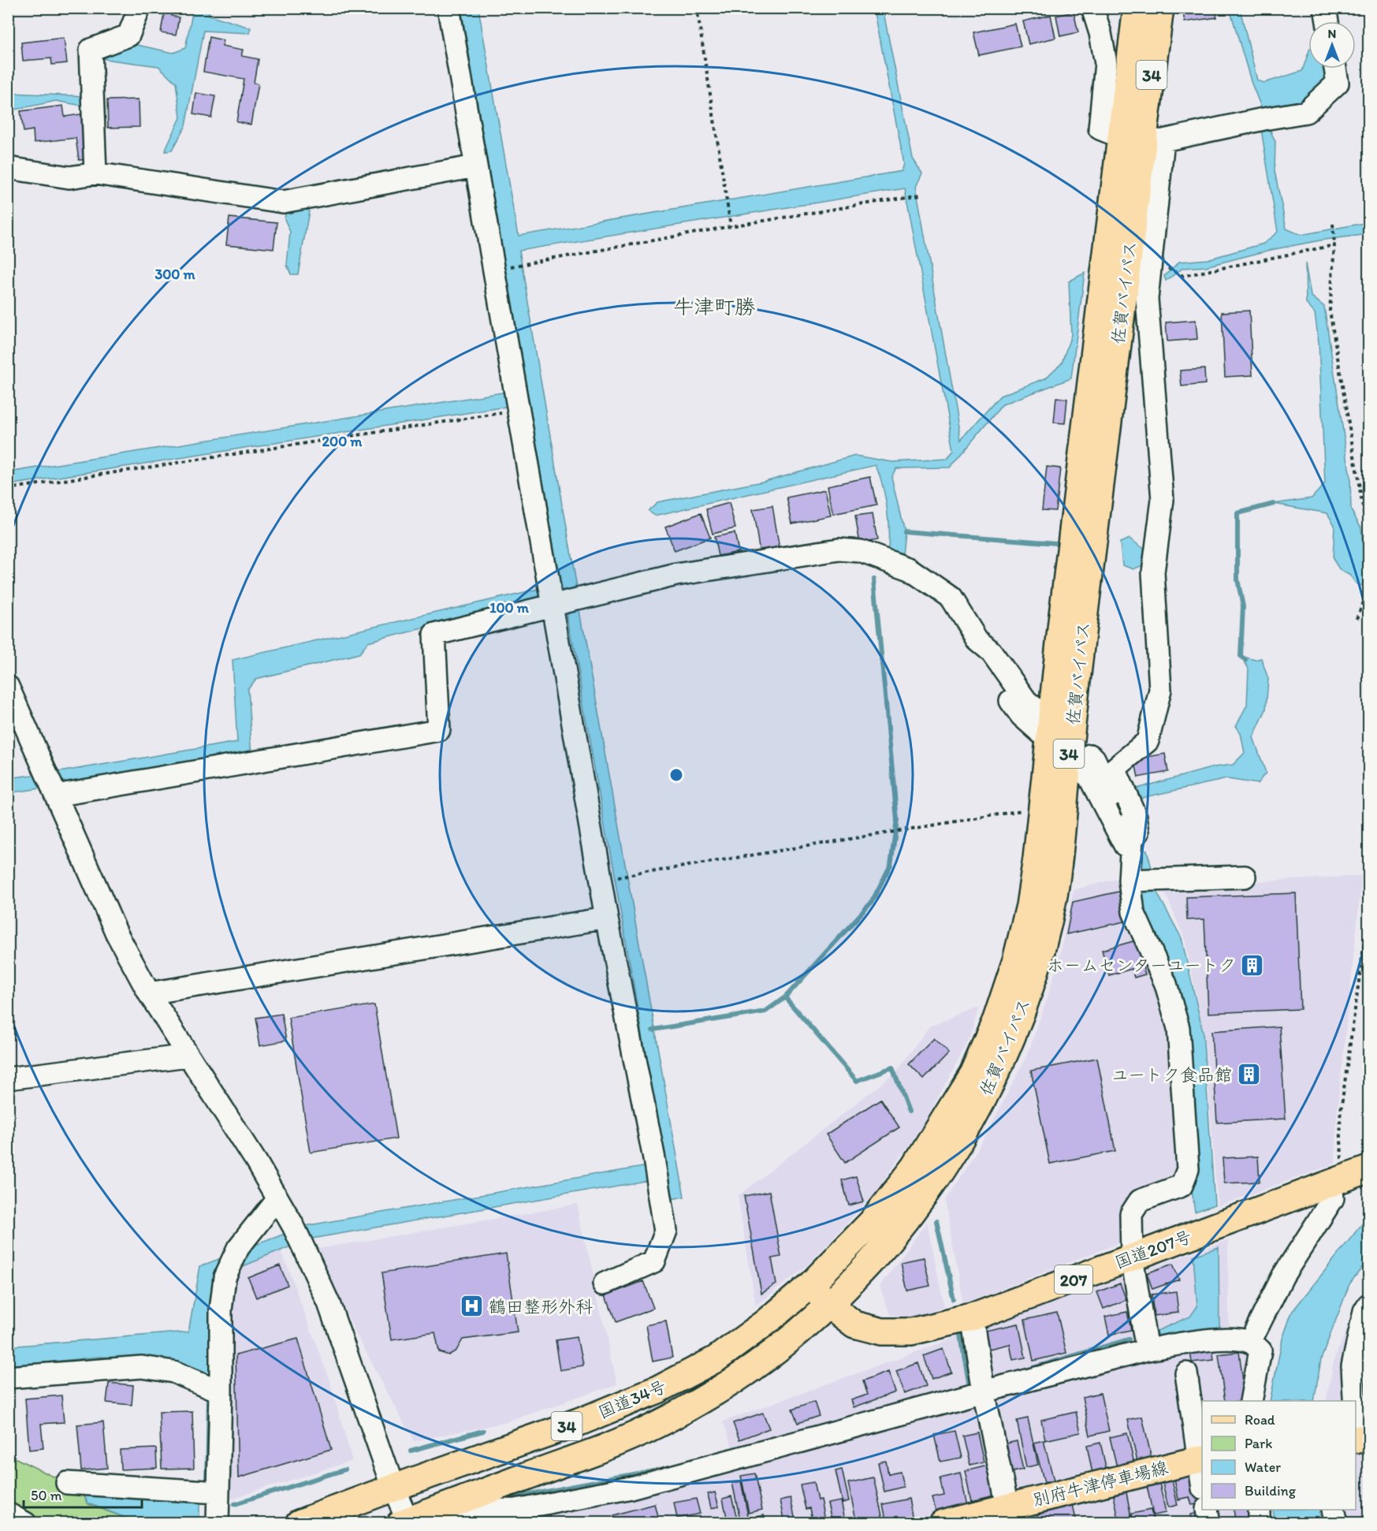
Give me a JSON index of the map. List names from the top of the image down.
{
  "streets": {
    "main road": [
      "34",
      "佐賀バイパス",
      "国道207号",
      "207",
      "国道34号",
      "別府牛津停車場線"
    ]
  },
  "crossings": [
    ["佐賀バイパス", "国道207号"],
    ["佐賀バイパス", "国道34号"],
    ["国道207号", "国道34号"]
  ],
  "districts": ["牛津町勝"],
  "places": {
    "building": ["ホ－ムセンターユートク", "ユートク食品館"],
    "hospital": ["鶴田整形外科"]
  },
  "legend": [
    "Road",
    "Park",
    "Water",
    "Building"
  ],
  "scale_bar": "50 m",
  "north": "top",
  "rings": ["300 m", "200 m", "100 m"]
}
